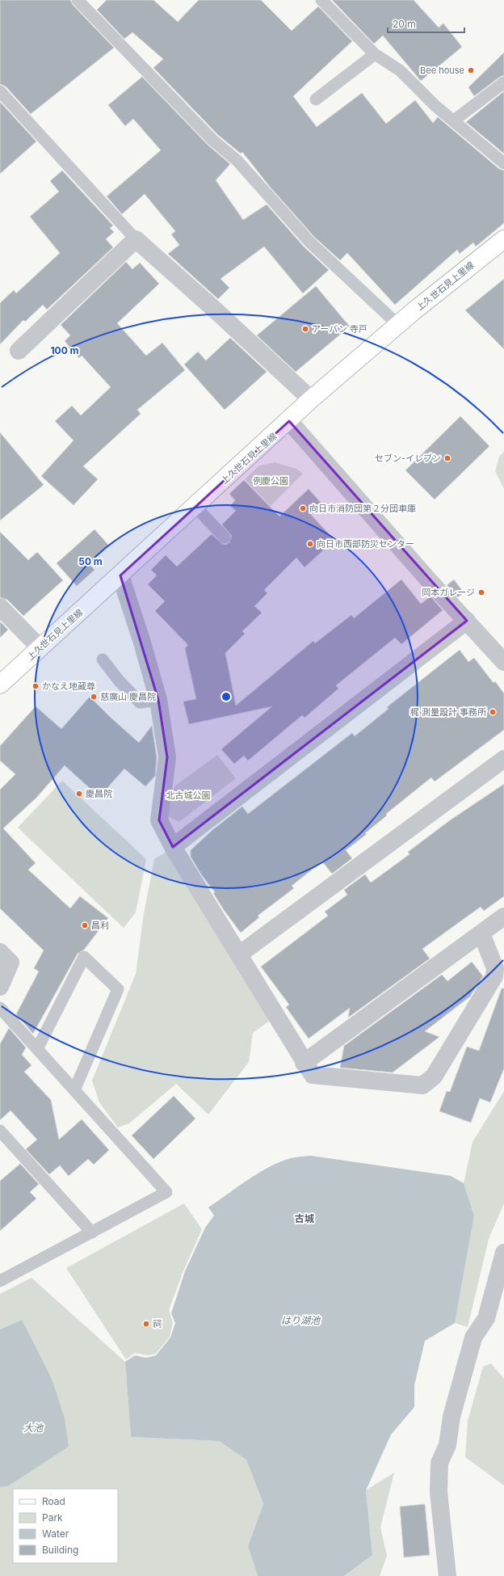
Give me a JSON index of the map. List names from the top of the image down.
{
  "streets": {
    "main road": ["上久世石見上里線"]
  },
  "districts": ["古城"],
  "water": ["はり湖池", "大池"],
  "parks": ["例慶公園", "北古城公園"],
  "places": [
    "Bee house",
    "アーバン 寺戸",
    "セブン-イレブン",
    "向日市消防団第２分団車庫",
    "向日市西部防災センター",
    "岡本ガレージ",
    "かなえ地蔵尊",
    "慈廣山 慶昌院",
    "梶 測量設計 事務所",
    "慶昌院",
    "昌利",
    "祠"
  ],
  "legend": [
    "Road",
    "Park",
    "Water",
    "Building"
  ],
  "scale_bar": "20 m",
  "rings": ["100 m", "50 m"]
}
